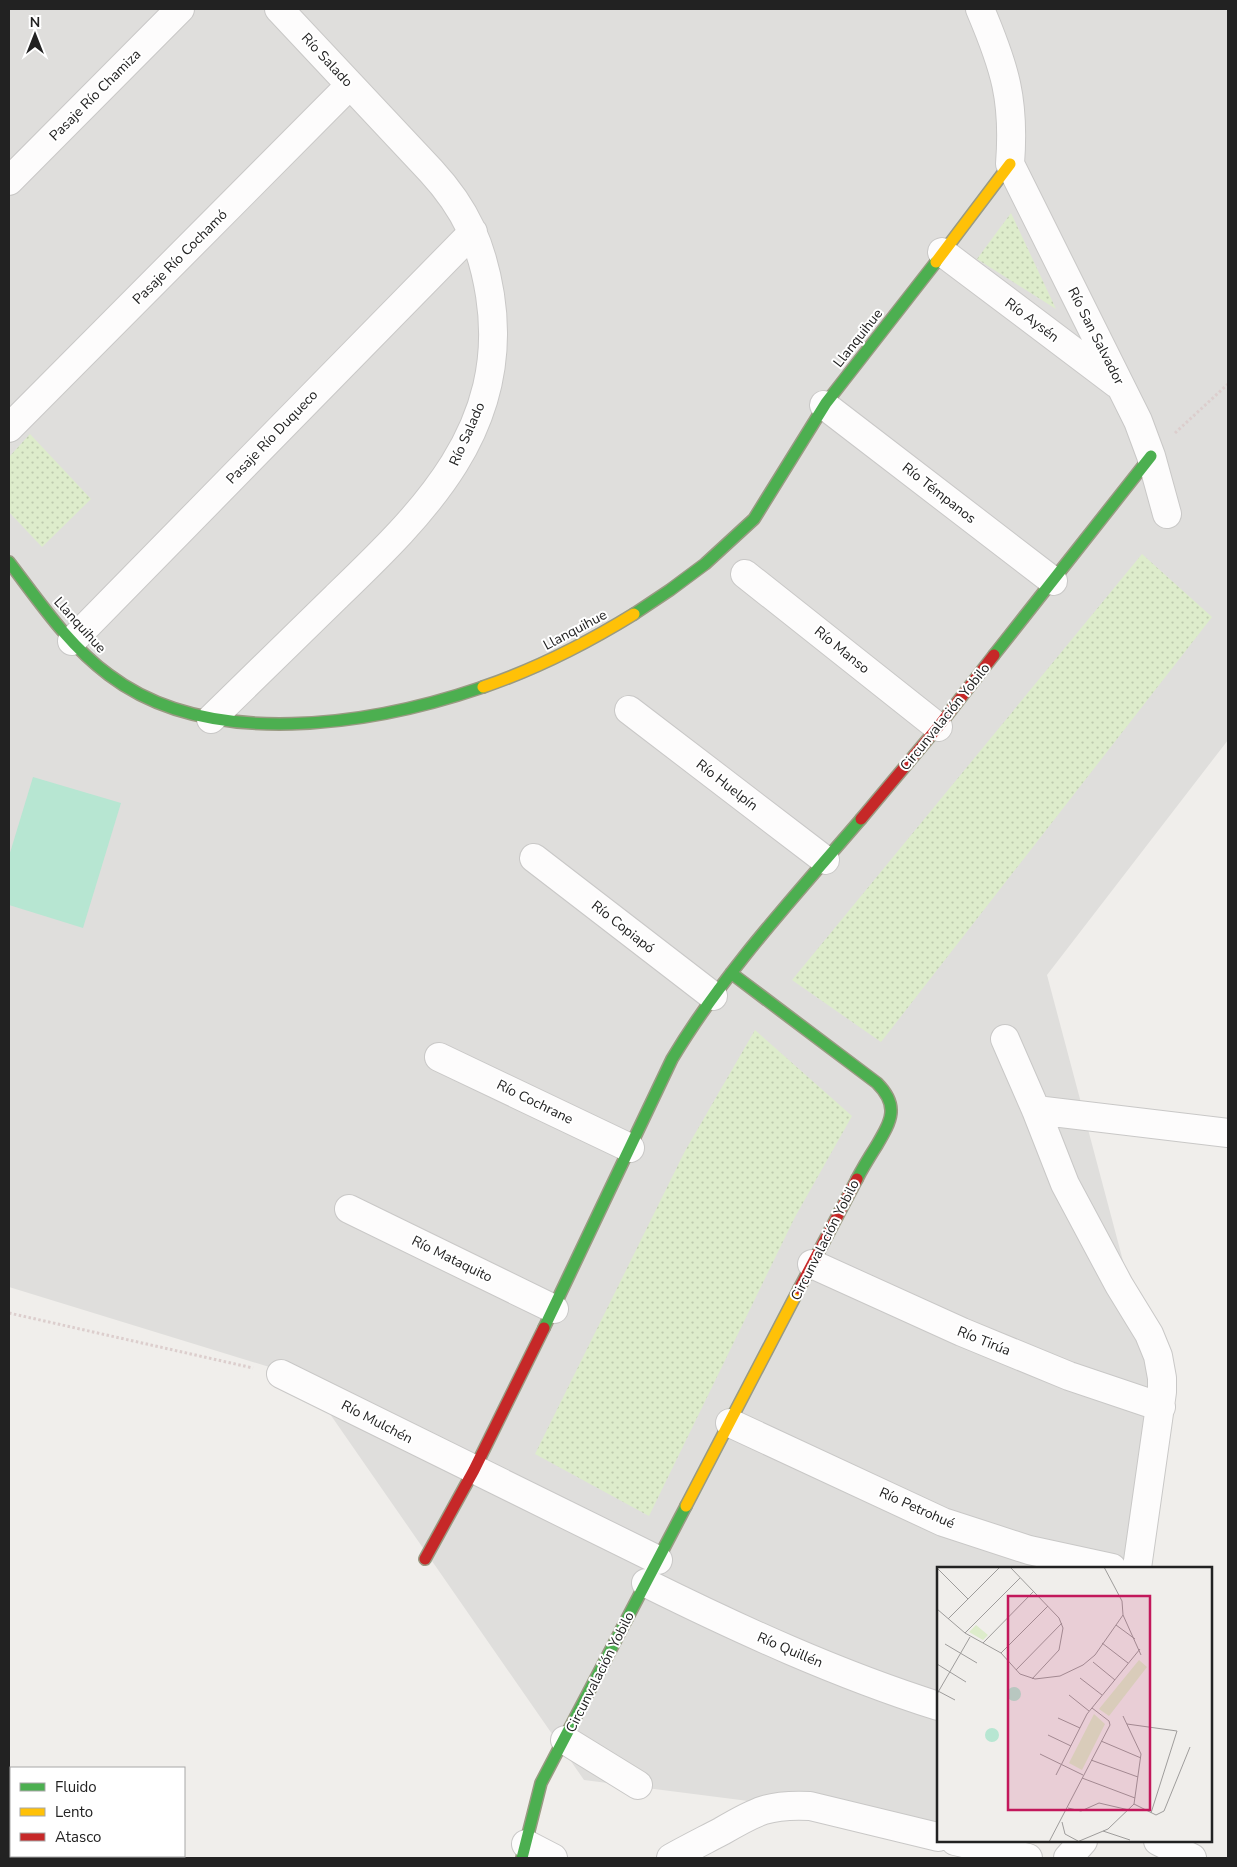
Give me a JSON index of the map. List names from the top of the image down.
{
  "streets": {
    "street": [
      "Río Salado",
      "Pasaje Río Chamiza",
      "Pasaje Río Cochamó",
      "Río Aysén",
      "Río San Salvador",
      "Llanquihue",
      "Pasaje Río Duqueco",
      "Río Témpanos",
      "Río Manso",
      "Circunvalación Yobilo",
      "Río Huelpín",
      "Río Copiapó",
      "Río Cochrane",
      "Río Mataquito",
      "Río Tirúa",
      "Río Mulchén",
      "Río Petrohué",
      "Río Quillén"
    ]
  },
  "crossings": [
    ["Río Salado", "Pasaje Río Cochamó"],
    ["Río Salado", "Llanquihue"],
    ["Río Salado", "Pasaje Río Duqueco"],
    ["Río Aysén", "Río San Salvador"],
    ["Río Aysén", "Llanquihue"],
    ["Río San Salvador", "Llanquihue"],
    ["Río San Salvador", "Circunvalación Yobilo"],
    ["Llanquihue", "Pasaje Río Duqueco"],
    ["Llanquihue", "Río Témpanos"],
    ["Río Témpanos", "Circunvalación Yobilo"],
    ["Río Manso", "Circunvalación Yobilo"],
    ["Circunvalación Yobilo", "Río Huelpín"],
    ["Circunvalación Yobilo", "Río Copiapó"],
    ["Circunvalación Yobilo", "Río Cochrane"],
    ["Circunvalación Yobilo", "Río Mataquito"],
    ["Circunvalación Yobilo", "Río Tirúa"],
    ["Circunvalación Yobilo", "Río Mulchén"],
    ["Circunvalación Yobilo", "Río Petrohué"],
    ["Circunvalación Yobilo", "Río Quillén"]
  ],
  "legend": ["Fluido", "Lento", "Atasco"],
  "north": "top"
}
